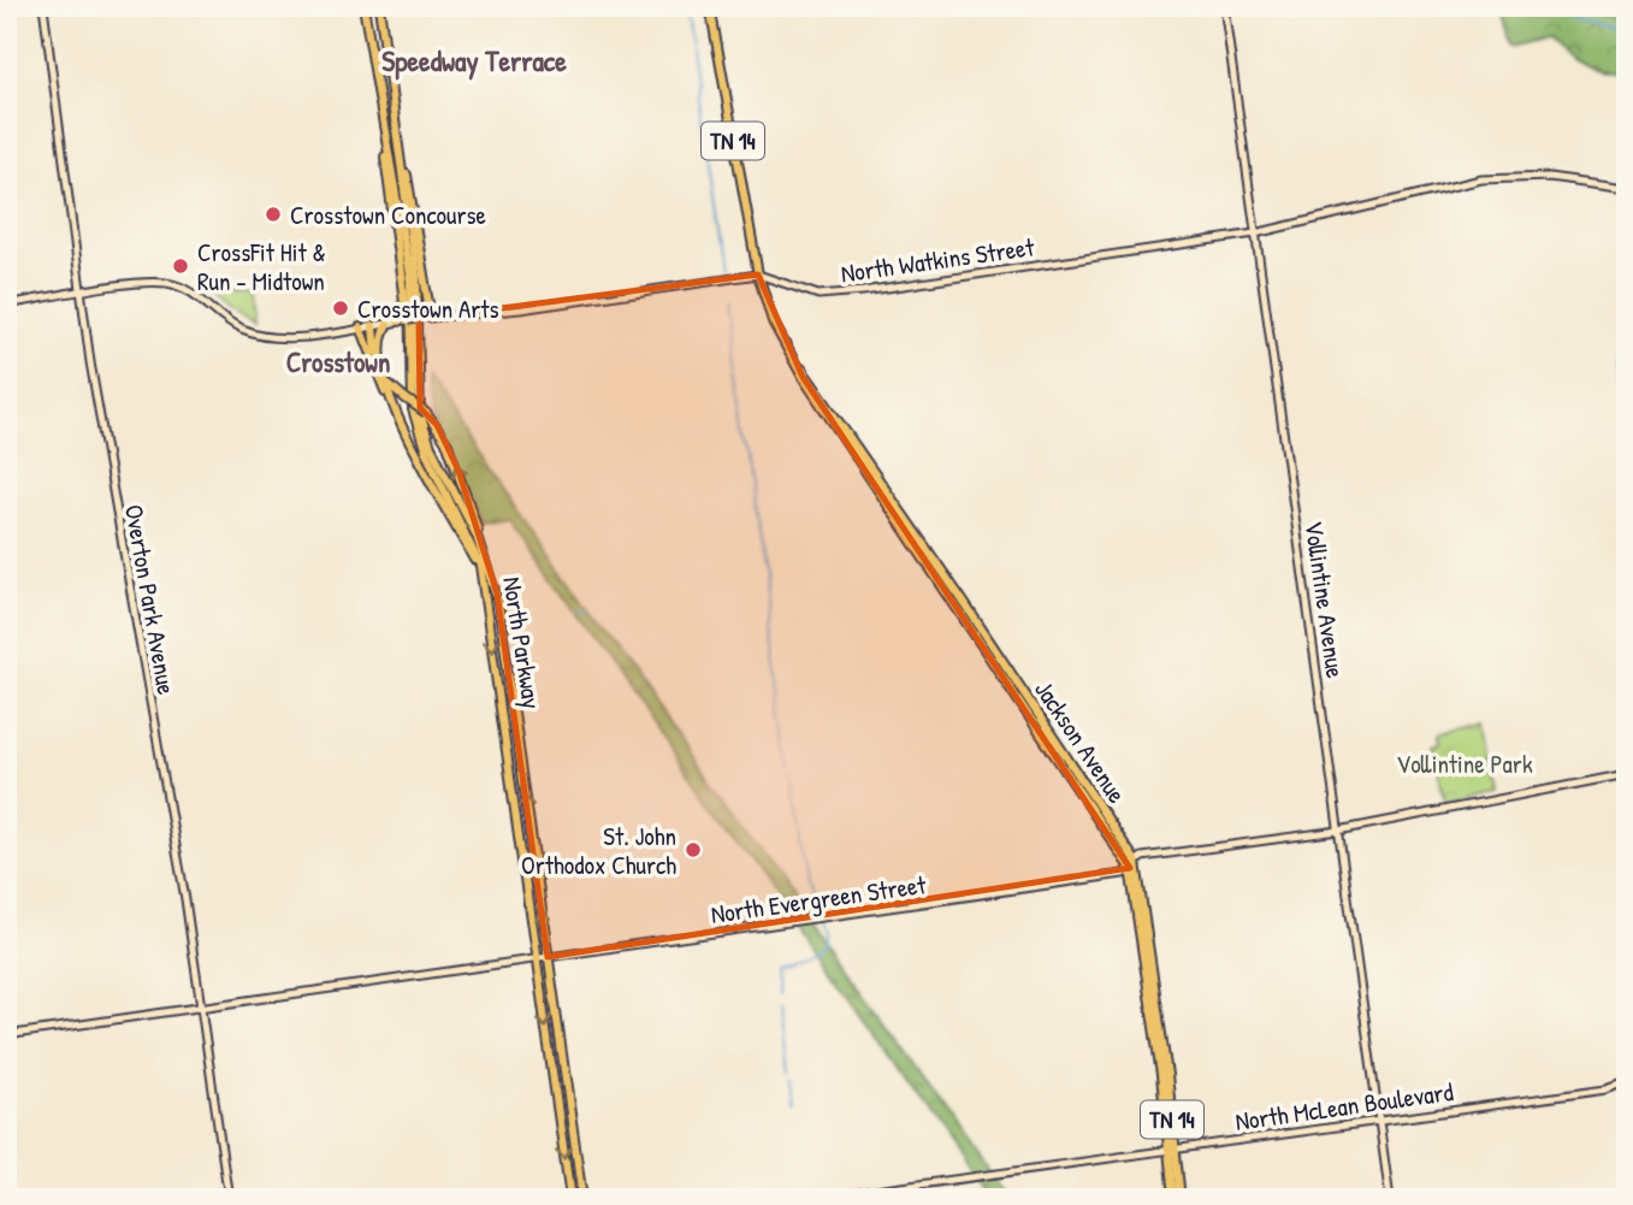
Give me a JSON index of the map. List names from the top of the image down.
{
  "streets": {
    "main road": ["TN 14", "North Parkway", "Jackson Avenue"],
    "street": [
      "North Watkins Street",
      "Overton Park Avenue",
      "Vollintine Avenue",
      "North Evergreen Street",
      "North McLean Boulevard"
    ]
  },
  "crossings": [
    ["North Watkins Street", "Overton Park Avenue"],
    ["North Watkins Street", "Vollintine Avenue"],
    ["North Watkins Street", "Jackson Avenue"],
    ["Overton Park Avenue", "North Evergreen Street"],
    ["Vollintine Avenue", "North Evergreen Street"],
    ["Vollintine Avenue", "North McLean Boulevard"],
    ["North Parkway", "North Evergreen Street"],
    ["Jackson Avenue", "North Evergreen Street"],
    ["Jackson Avenue", "North McLean Boulevard"]
  ],
  "districts": ["Speedway Terrace", "Crosstown"],
  "parks": ["Vollintine Park"],
  "places": [
    "Crosstown Concourse",
    "CrossFit Hit & Run - Midtown",
    "Crosstown Arts",
    "St. John Orthodox Church"
  ]
}
